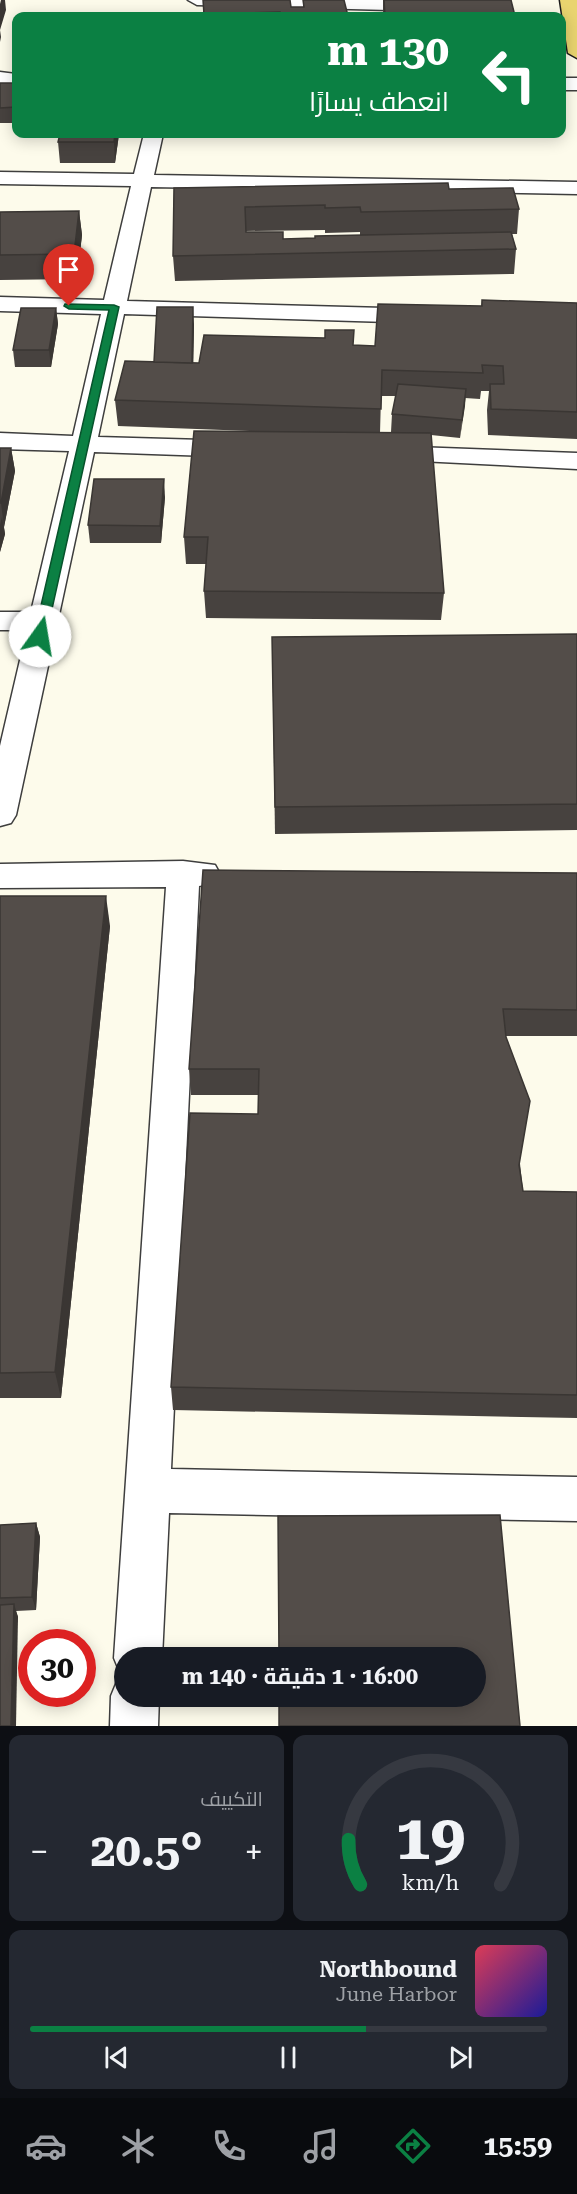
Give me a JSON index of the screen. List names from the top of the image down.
{
  "page": {
    "turn": ["130 m", "انعطف يسارًا"],
    "limit": "30",
    "trip": "16:00 · 1 دقيقة · 140 m",
    "tile": "التكييف",
    "heat": ["−", "20.5°", "+"],
    "song": ["Northbound", "June Harbor"],
    "tabs": "15:59",
    "gauge": ["19", "km/h"]
  }
}
